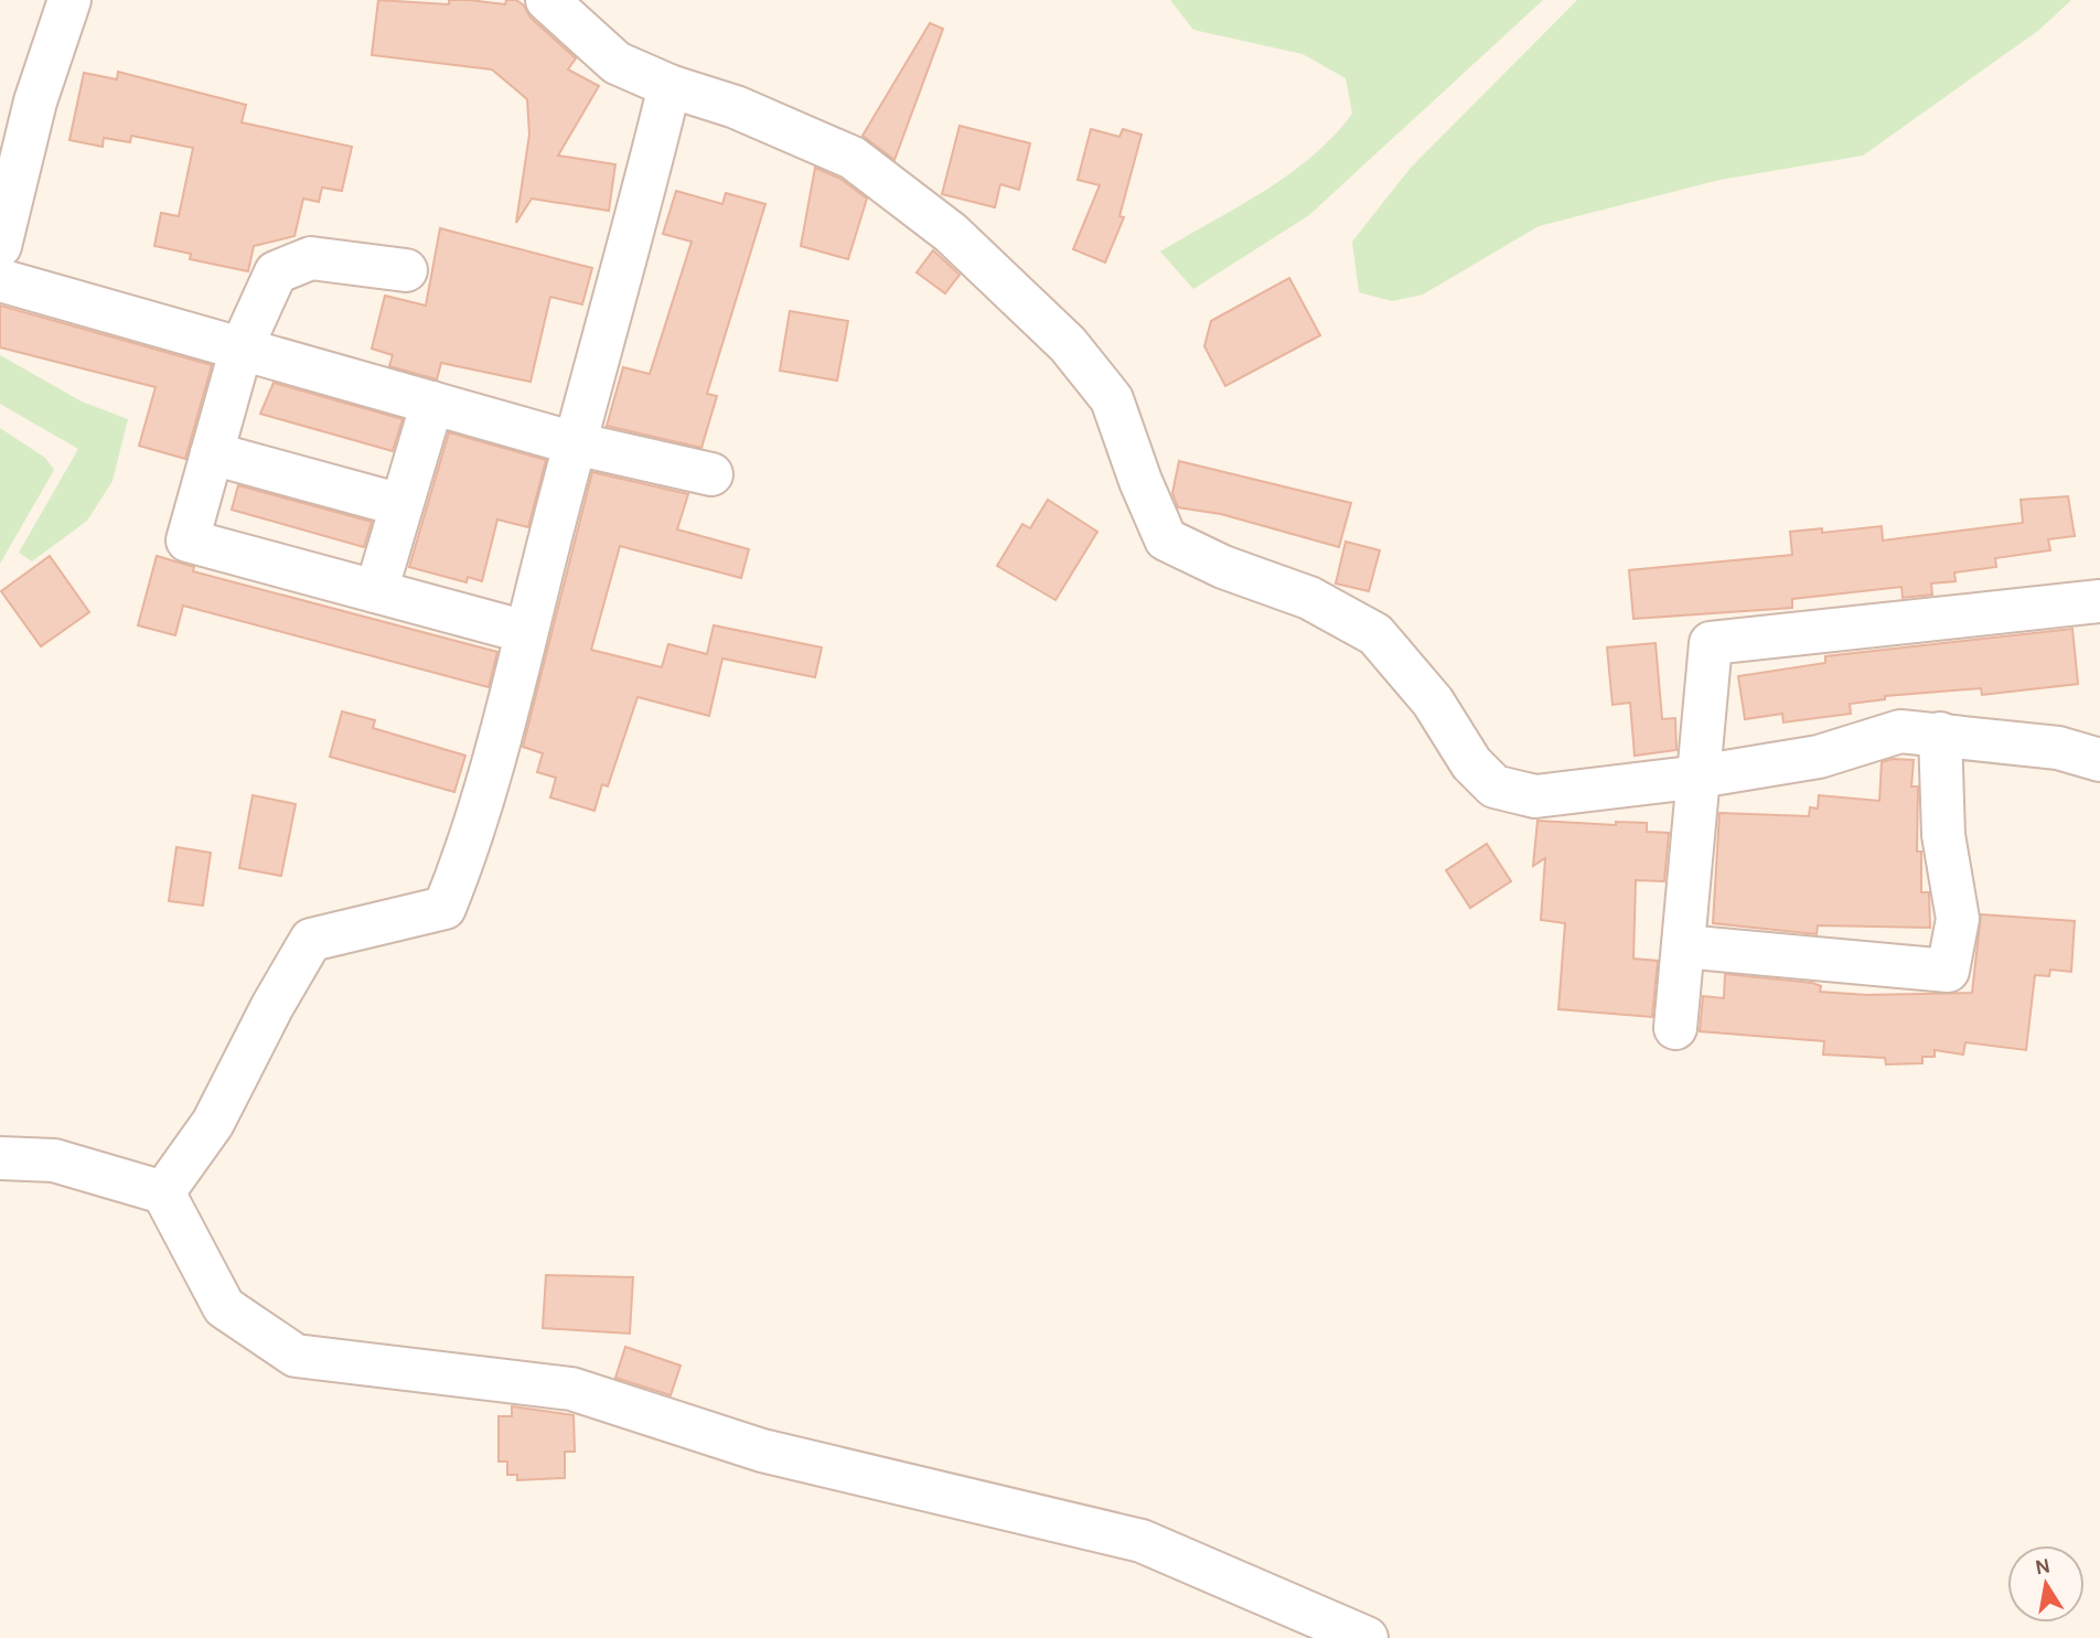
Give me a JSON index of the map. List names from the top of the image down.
{
  "north": "top"
}
